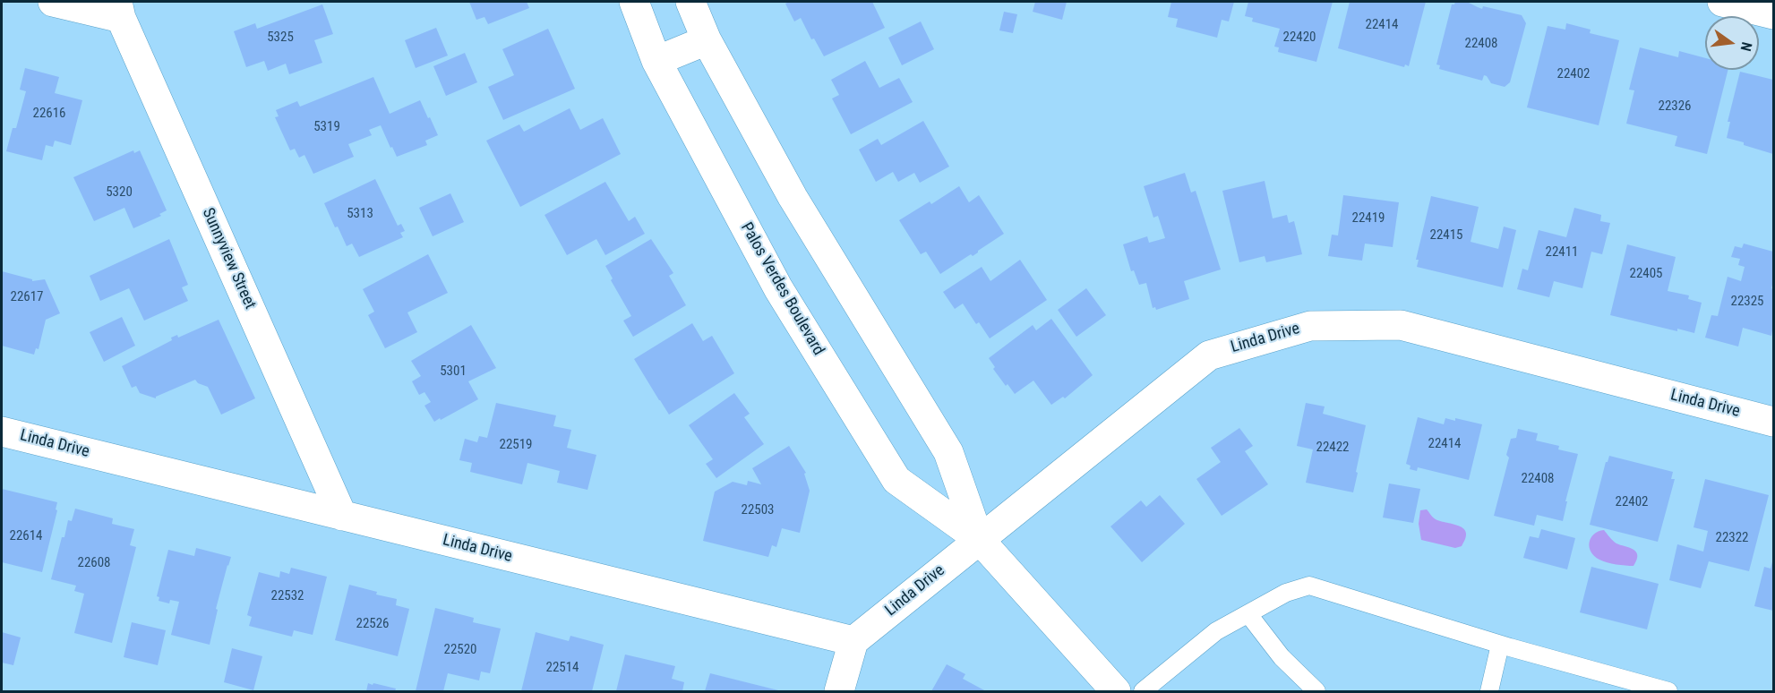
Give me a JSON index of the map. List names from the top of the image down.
{
  "streets": {
    "street": ["Sunnyview Street", "Palos Verdes Boulevard", "Linda Drive"]
  },
  "crossings": [
    ["Sunnyview Street", "Linda Drive"],
    ["Palos Verdes Boulevard", "Linda Drive"]
  ],
  "house_numbers": [
    "22414",
    "5325",
    "22420",
    "22408",
    "22402",
    "22326",
    "22616",
    "5319",
    "5320",
    "5313",
    "22419",
    "22415",
    "22411",
    "22405",
    "22617",
    "22325",
    "5301",
    "22414",
    "22519",
    "22422",
    "22408",
    "22402",
    "22503",
    "22614",
    "22322",
    "22608",
    "22532",
    "22526",
    "22520",
    "22514"
  ],
  "north": "right"
}
